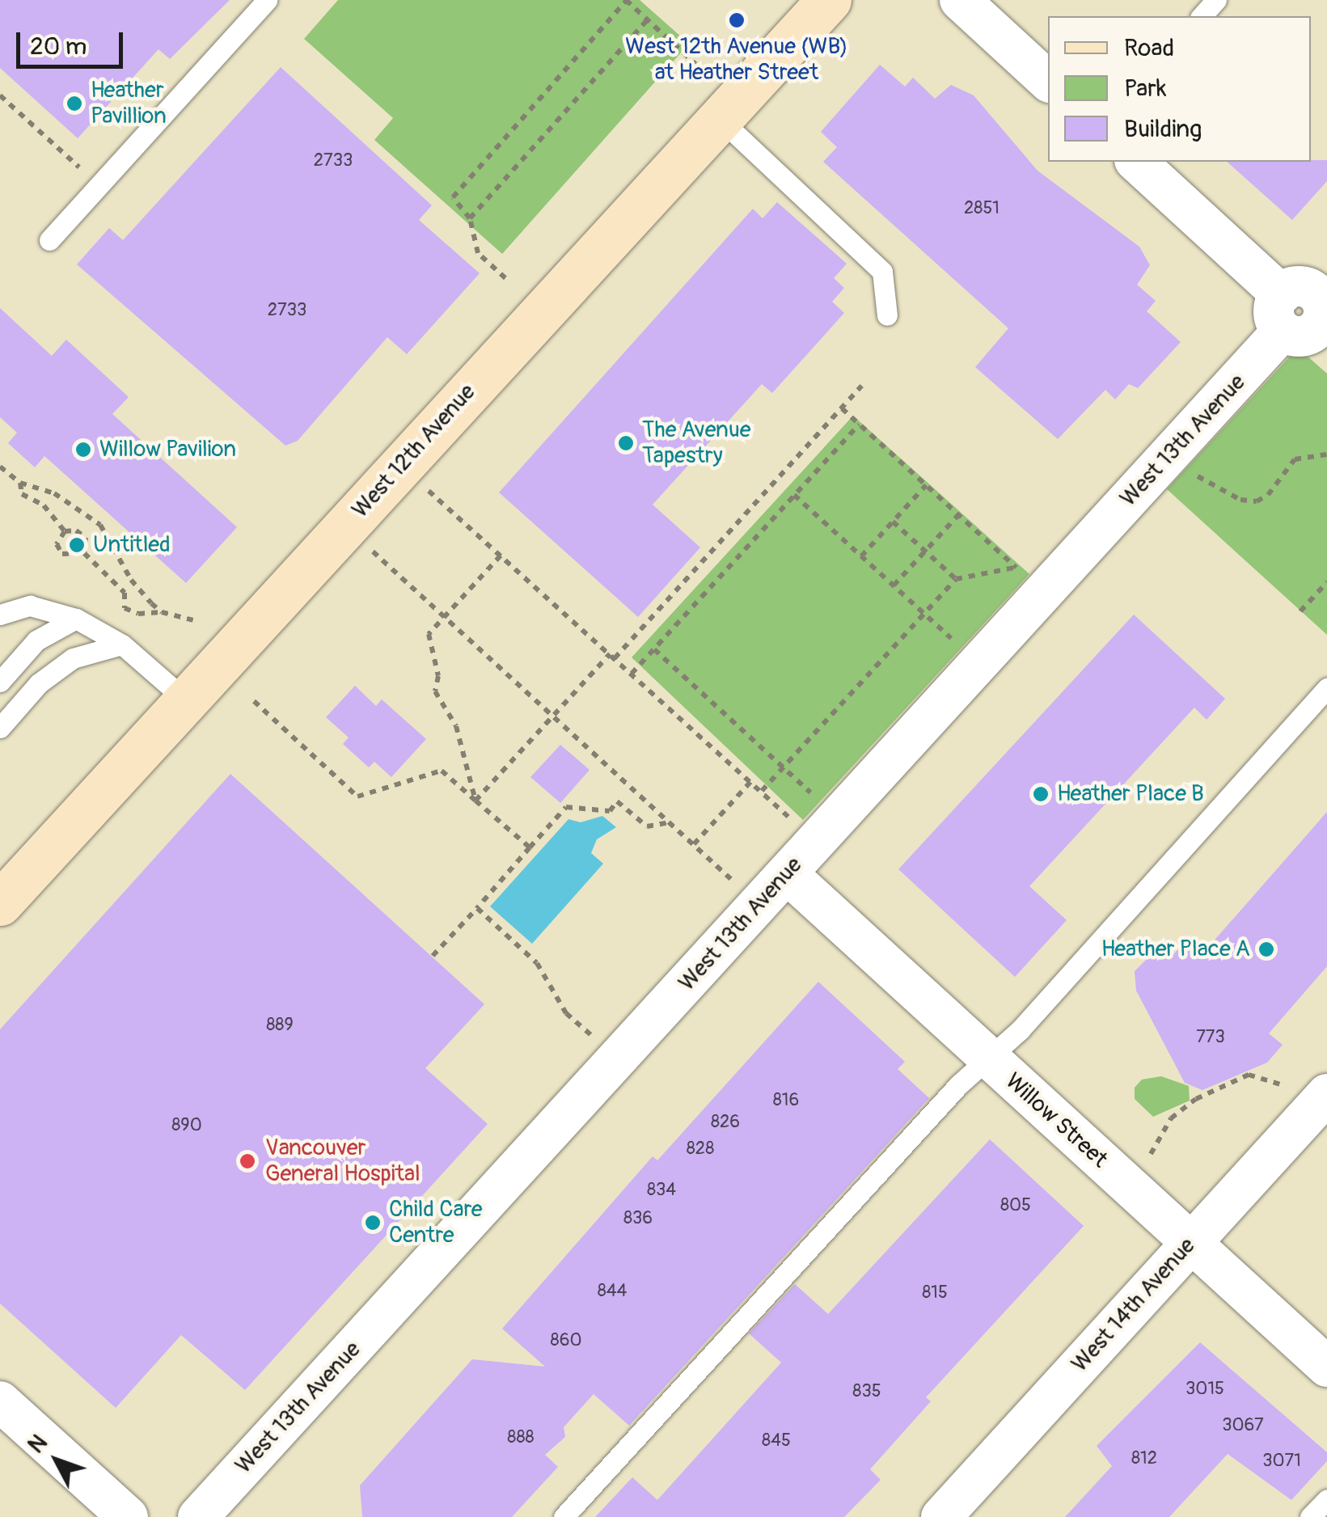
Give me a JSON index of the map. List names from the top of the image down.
{
  "streets": {
    "street": [
      "West 13th Avenue",
      "West 12th Avenue",
      "Willow Street",
      "West 14th Avenue"
    ]
  },
  "crossings": [
    ["West 13th Avenue", "Willow Street"],
    ["Willow Street", "West 14th Avenue"]
  ],
  "places": [
    "West 12th Avenue (WB) at Heather Street",
    "Heather Pavillion",
    "The Avenue Tapestry",
    "Willow Pavilion",
    "Untitled",
    "Heather Place B",
    "Heather Place A",
    "Vancouver General Hospital",
    "Child Care Centre"
  ],
  "house_numbers": [
    "2733",
    "2851",
    "2733",
    "889",
    "773",
    "816",
    "826",
    "890",
    "828",
    "834",
    "805",
    "836",
    "844",
    "815",
    "860",
    "3015",
    "835",
    "3067",
    "888",
    "845",
    "812",
    "3071"
  ],
  "legend": ["Road", "Park", "Building"],
  "scale_bar": "20 m",
  "north": "top left"
}
